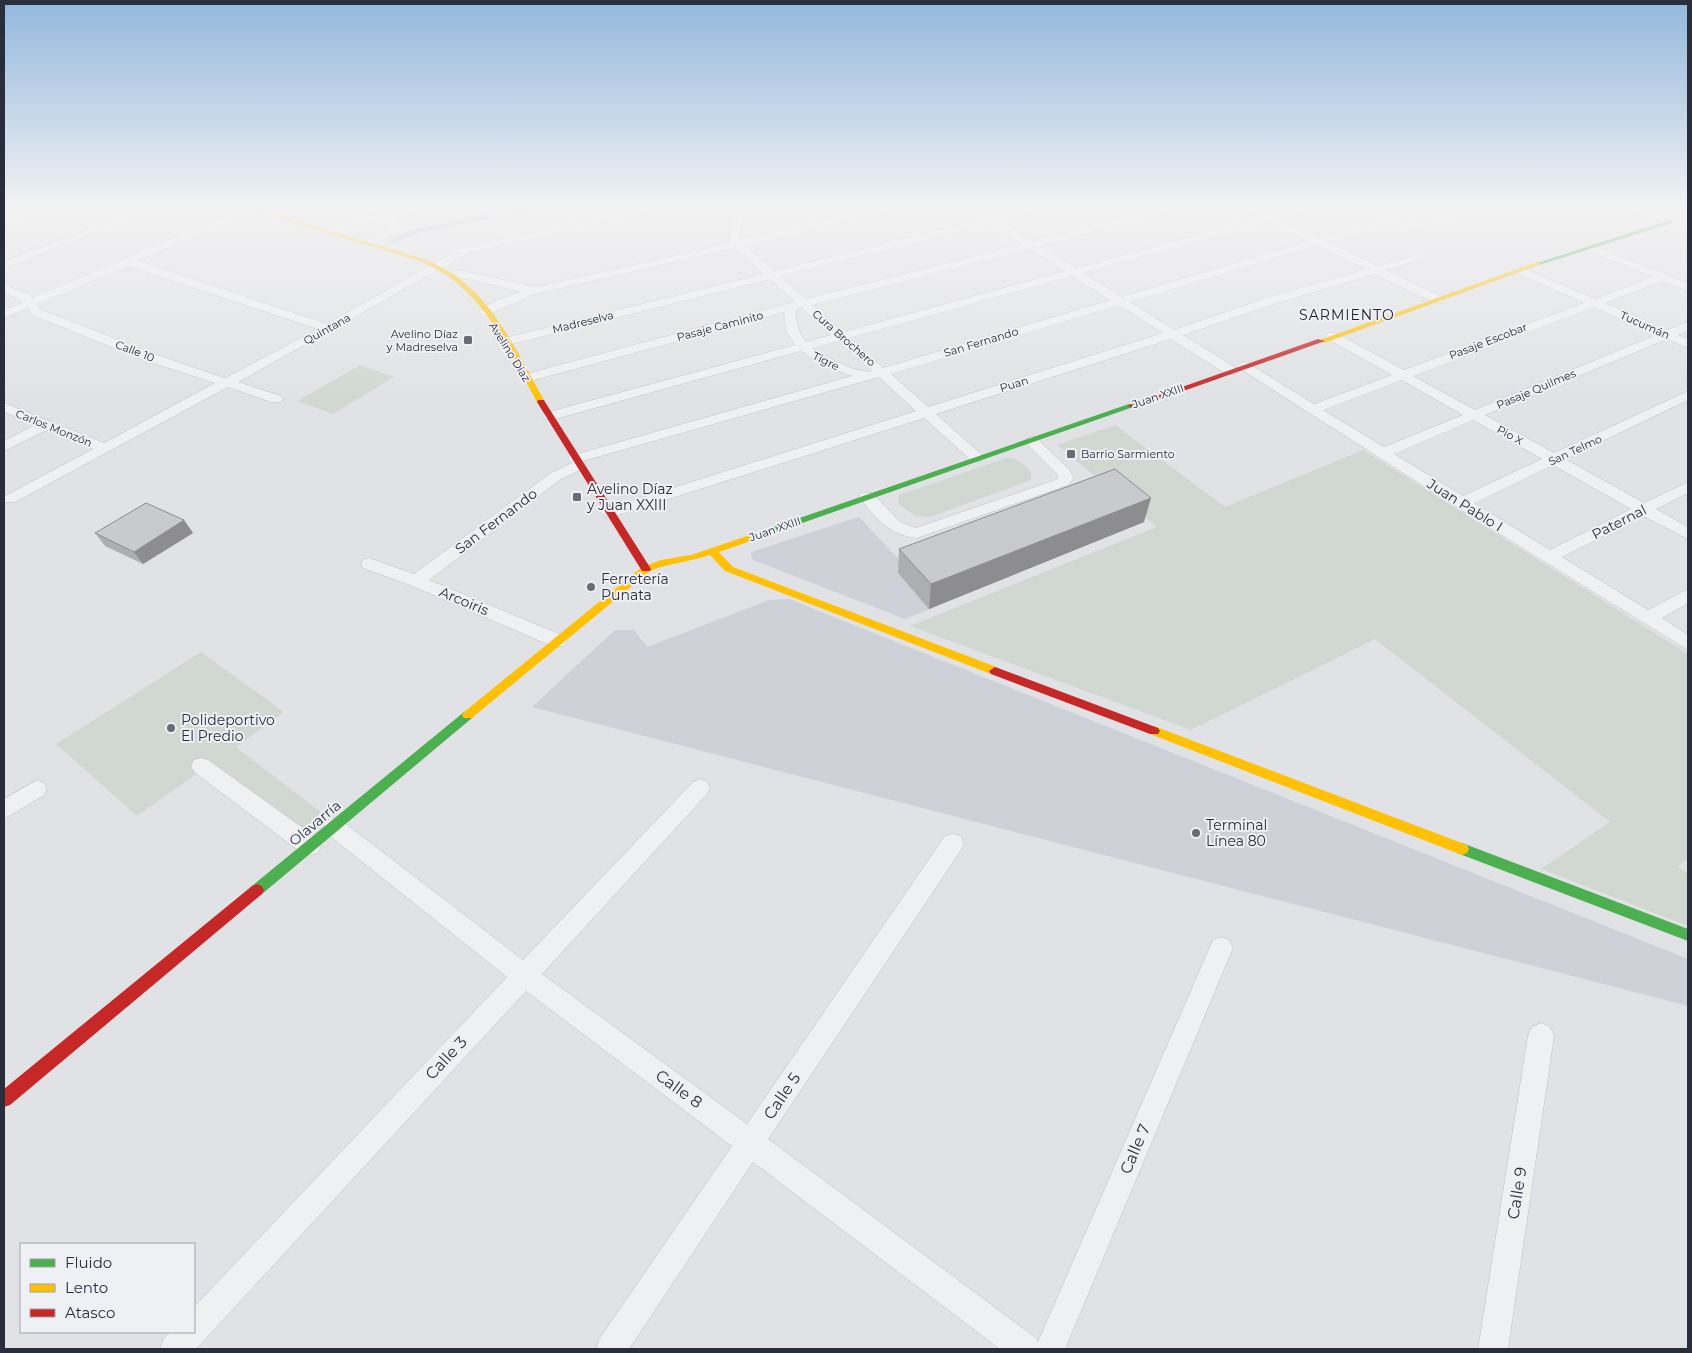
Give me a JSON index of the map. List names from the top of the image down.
{
  "streets": {
    "street": [
      "Madreselva",
      "Tucumán",
      "Pasaje Caminito",
      "Quintana",
      "Cura Brochero",
      "Pasaje Escobar",
      "San Fernando",
      "Calle 10",
      "Avelino Díaz",
      "Tigre",
      "Puan",
      "Pasaje Quilmes",
      "Juan XXIII",
      "Carlos Monzón",
      "Pio X",
      "San Telmo",
      "Juan Pablo I",
      "Paternal",
      "Arcoiris",
      "Olavarría",
      "Calle 3",
      "Calle 8",
      "Calle 5",
      "Calle 7",
      "Calle 9"
    ]
  },
  "crossings": [
    ["Madreselva", "Cura Brochero"],
    ["Madreselva", "Avelino Díaz"],
    ["Tucumán", "Pasaje Escobar"],
    ["Tucumán", "Pasaje Quilmes"],
    ["Pasaje Caminito", "Cura Brochero"],
    ["Pasaje Caminito", "Avelino Díaz"],
    ["Pasaje Caminito", "Tigre"],
    ["Quintana", "Calle 10"],
    ["Quintana", "Carlos Monzón"],
    ["Cura Brochero", "San Fernando"],
    ["Cura Brochero", "Puan"],
    ["Cura Brochero", "Juan XXIII"],
    ["Pasaje Escobar", "Pio X"],
    ["Pasaje Escobar", "Juan Pablo I"],
    ["San Fernando", "Avelino Díaz"],
    ["San Fernando", "Tigre"],
    ["San Fernando", "Juan Pablo I"],
    ["San Fernando", "Arcoiris"],
    ["Avelino Díaz", "Puan"],
    ["Avelino Díaz", "Juan XXIII"],
    ["Avelino Díaz", "Olavarría"],
    ["Puan", "Juan Pablo I"],
    ["Pasaje Quilmes", "Pio X"],
    ["Pasaje Quilmes", "Juan Pablo I"],
    ["Juan XXIII", "Pio X"],
    ["Juan XXIII", "Juan Pablo I"],
    ["Juan XXIII", "Olavarría"],
    ["Pio X", "San Telmo"],
    ["Pio X", "Paternal"],
    ["San Telmo", "Juan Pablo I"],
    ["Juan Pablo I", "Paternal"],
    ["Arcoiris", "Olavarría"],
    ["Olavarría", "Calle 8"],
    ["Calle 3", "Calle 8"],
    ["Calle 8", "Calle 5"]
  ],
  "districts": ["SARMIENTO"],
  "places": {
    "transit": ["Avelino Díaz y Madreselva", "Barrio Sarmiento", "Avelino Díaz y Juan XXIII"],
    "other": ["Ferretería Punata", "Polideportivo El Predio", "Terminal Línea 80"]
  },
  "legend": ["Fluido", "Lento", "Atasco"]
}
